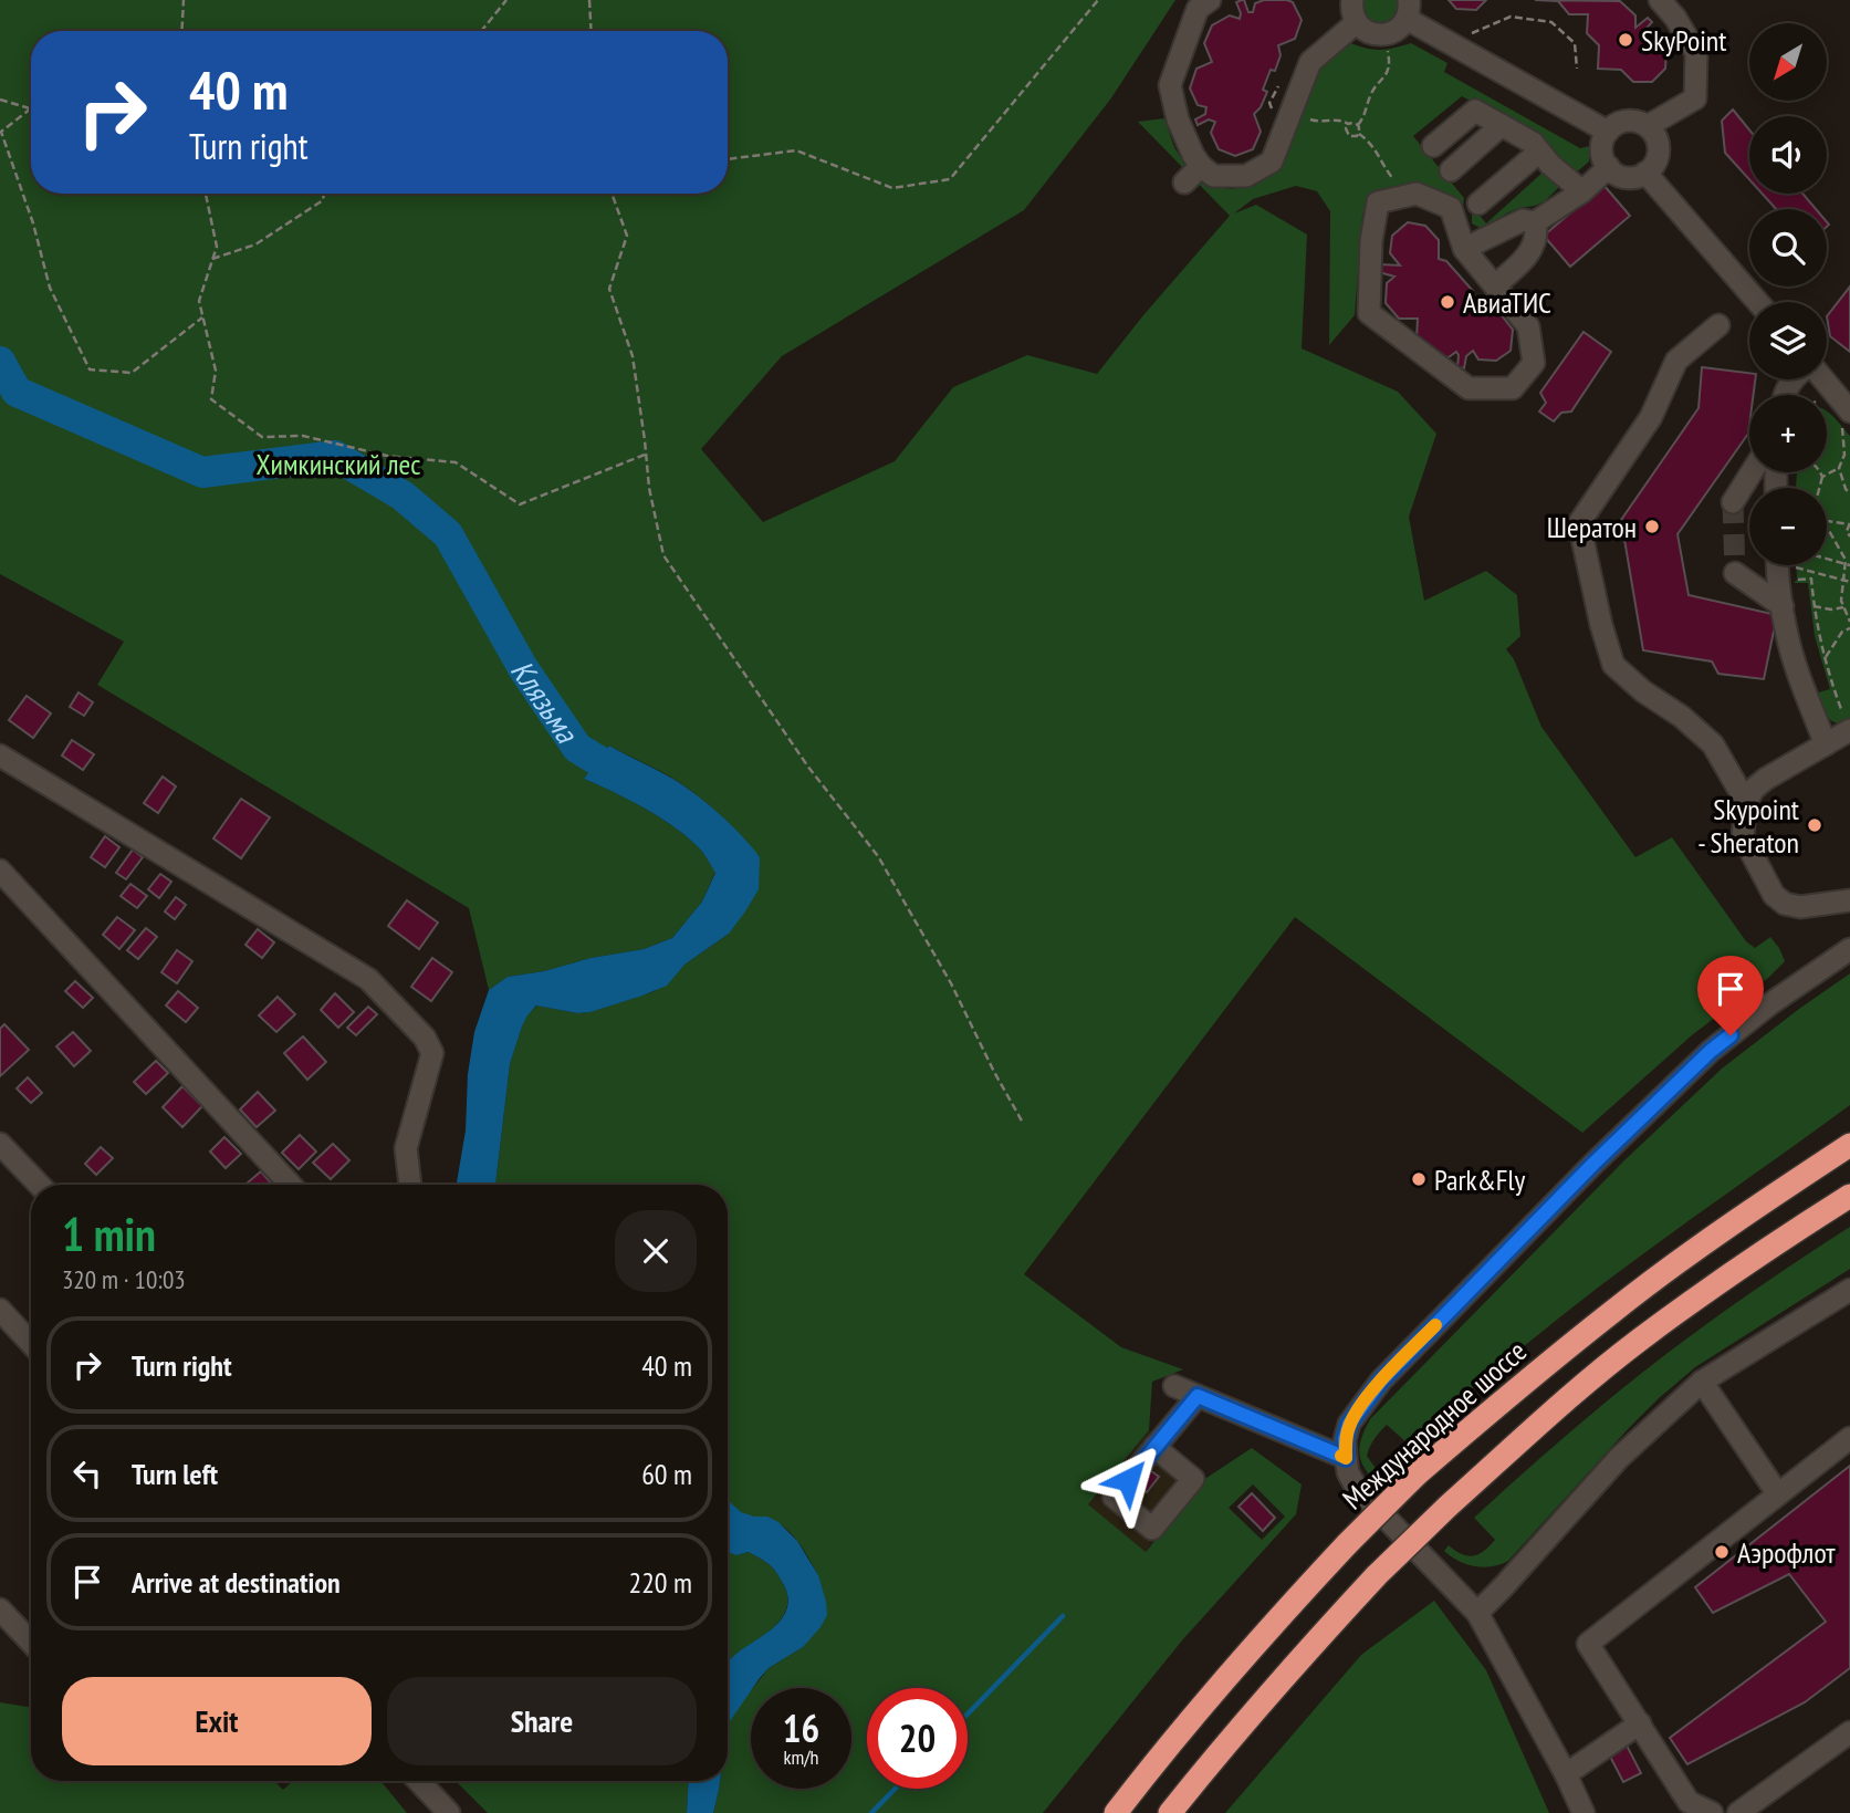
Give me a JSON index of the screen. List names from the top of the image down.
{
  "streets": {
    "highway": ["Международное шоссе"]
  },
  "water": ["Клязьма"],
  "parks": ["Химкинский лес"],
  "places": [
    "SkyPoint",
    "АвиаТИС",
    "Шератон",
    "Skypoint - Sheraton",
    "Park&Fly",
    "Аэрофлот"
  ],
  "north": "bottom left",
  "page": {
    "map_buttons": ["+", "−"],
    "turn": ["40 m", "Turn right"],
    "heading": ["1 min", "320 m · 10:03"],
    "list": [
      {
        "name": "Turn right",
        "value": "40 m"
      },
      {
        "name": "Turn left",
        "value": "60 m"
      },
      {
        "name": "Arrive at destination",
        "value": "220 m"
      }
    ],
    "buttons": ["Exit", "Share"],
    "speed": "16 km/h",
    "limit": "20"
  }
}
